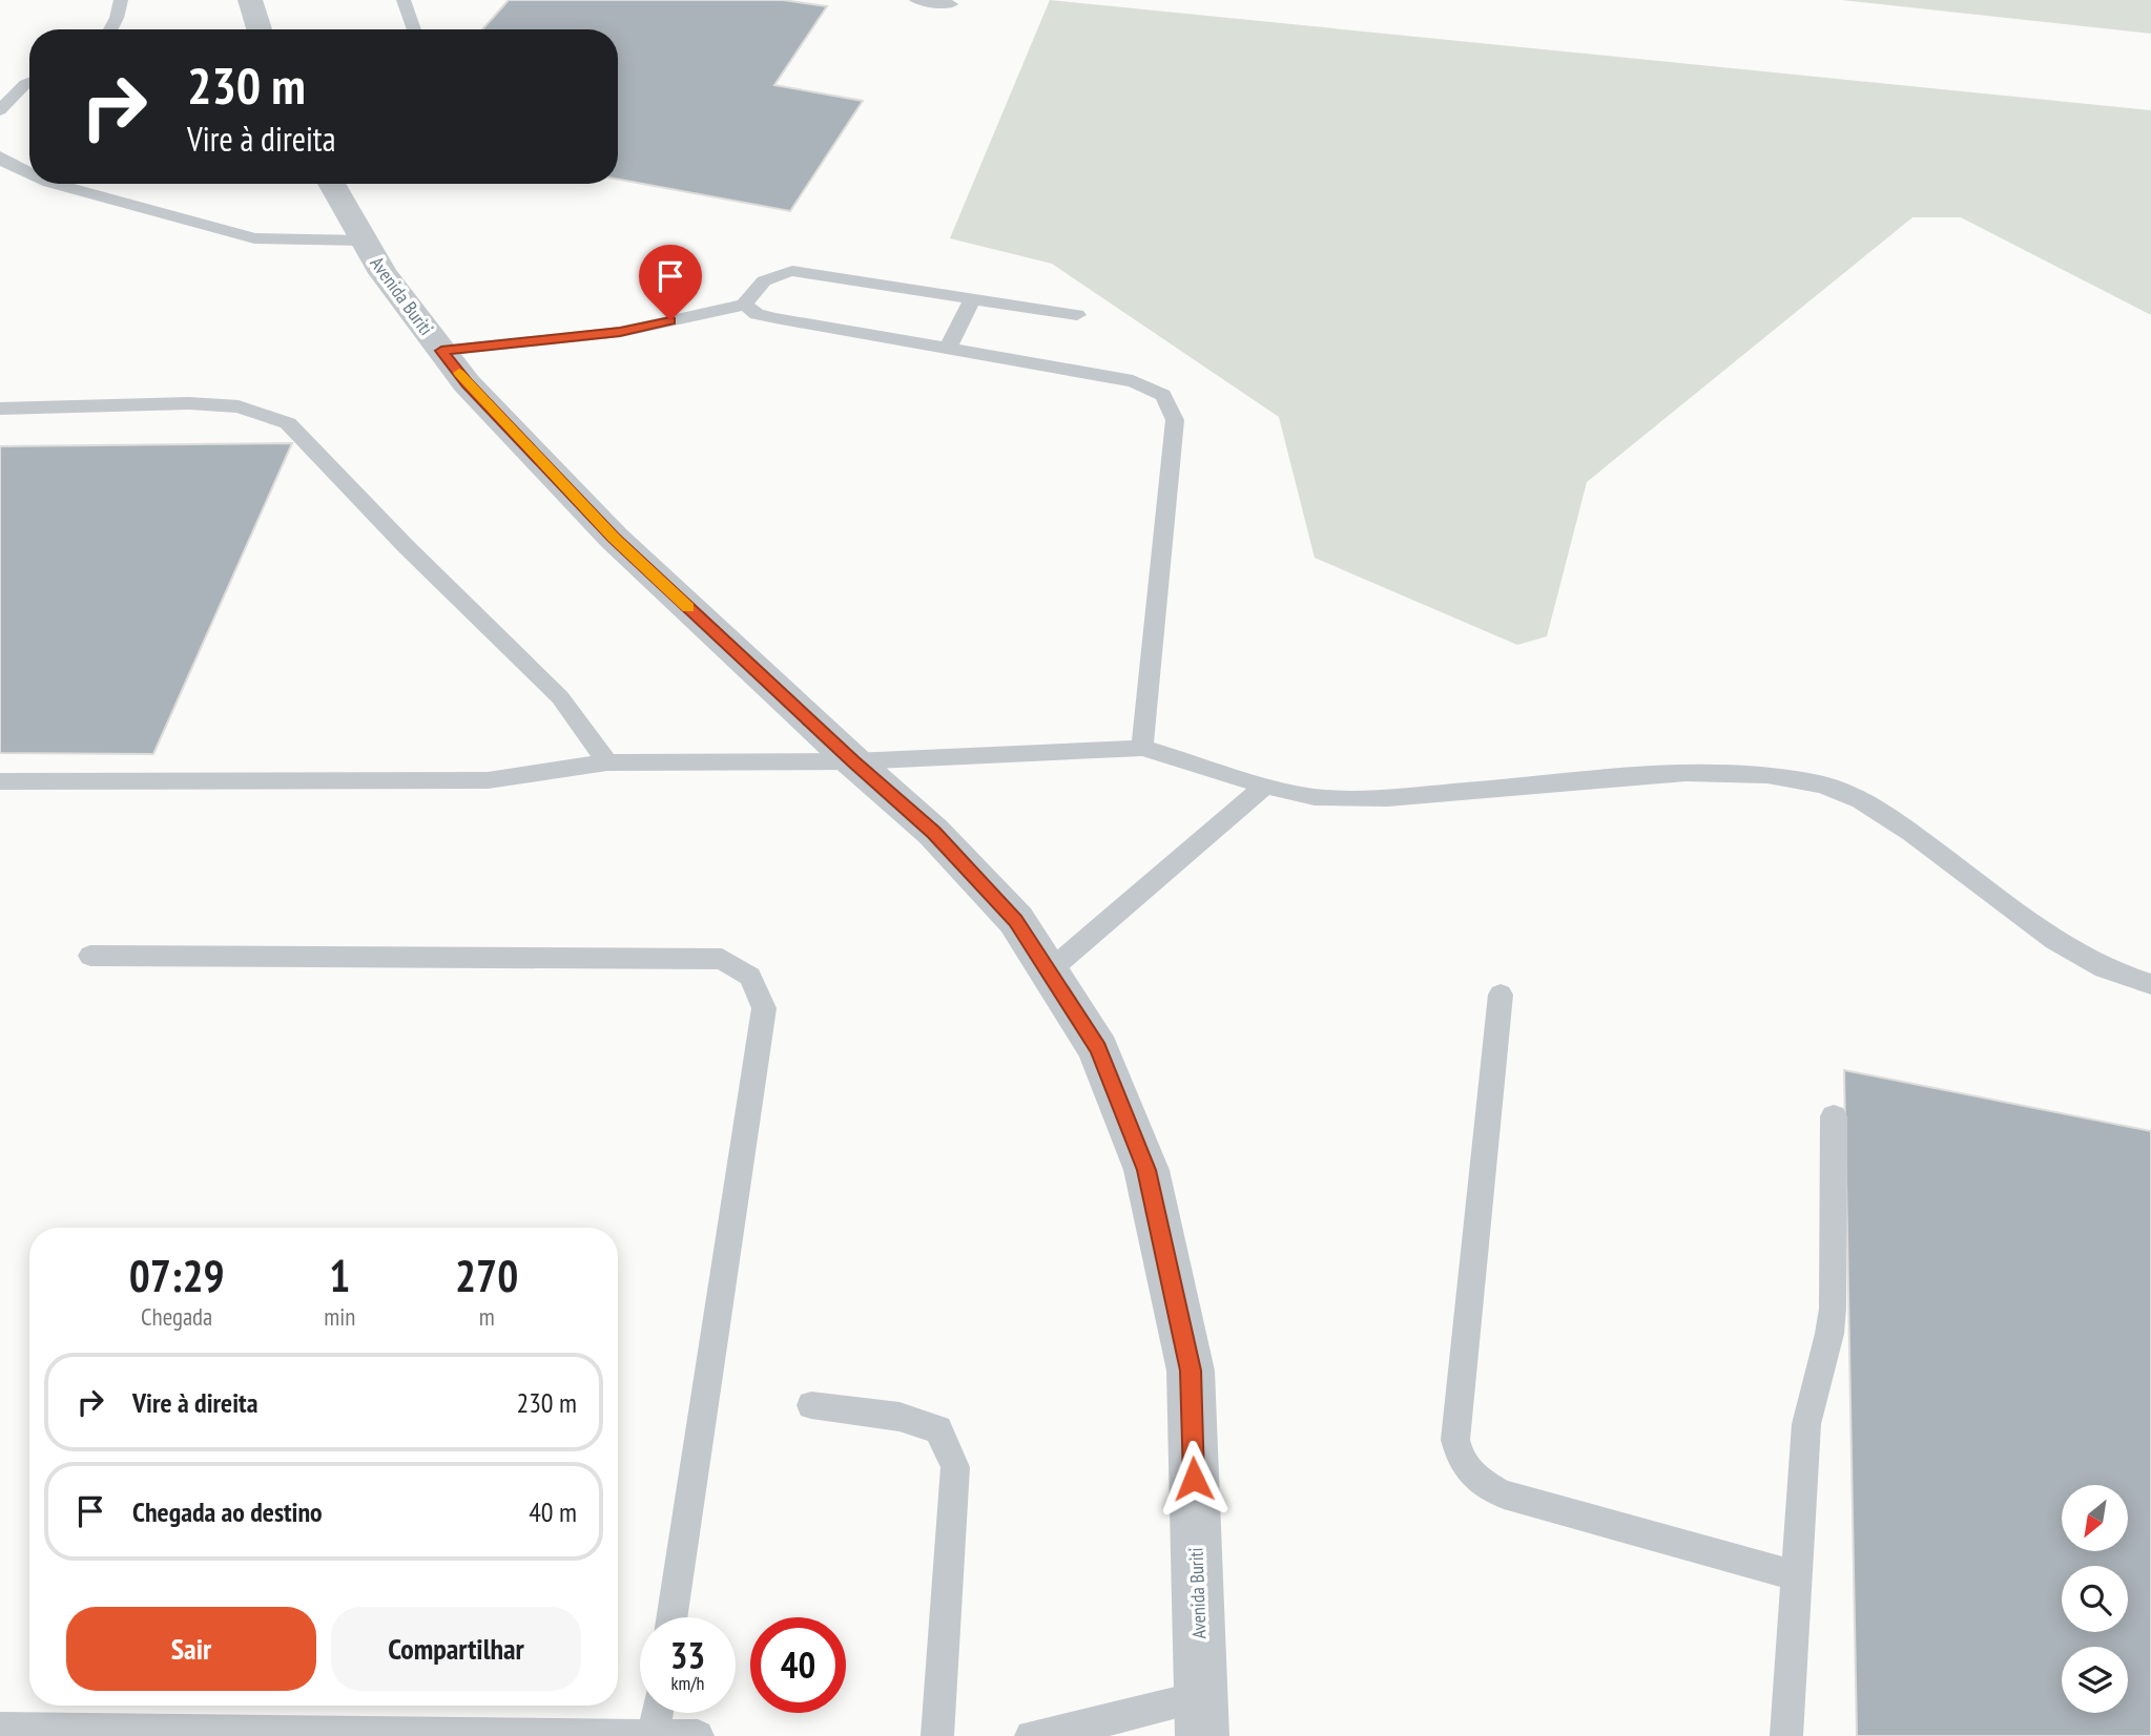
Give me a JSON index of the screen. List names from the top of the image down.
{
  "streets": {
    "street": ["Avenida Buriti"]
  },
  "north": "bottom left",
  "page": {
    "turn": ["230 m", "Vire à direita"],
    "eta": [
      "07:29",
      "Chegada",
      "1",
      "min",
      "270",
      "m"
    ],
    "list": [
      {
        "name": "Vire à direita",
        "value": "230 m"
      },
      {
        "name": "Chegada ao destino",
        "value": "40 m"
      }
    ],
    "buttons": ["Sair", "Compartilhar"],
    "speed": "33 km/h",
    "limit": "40"
  }
}
